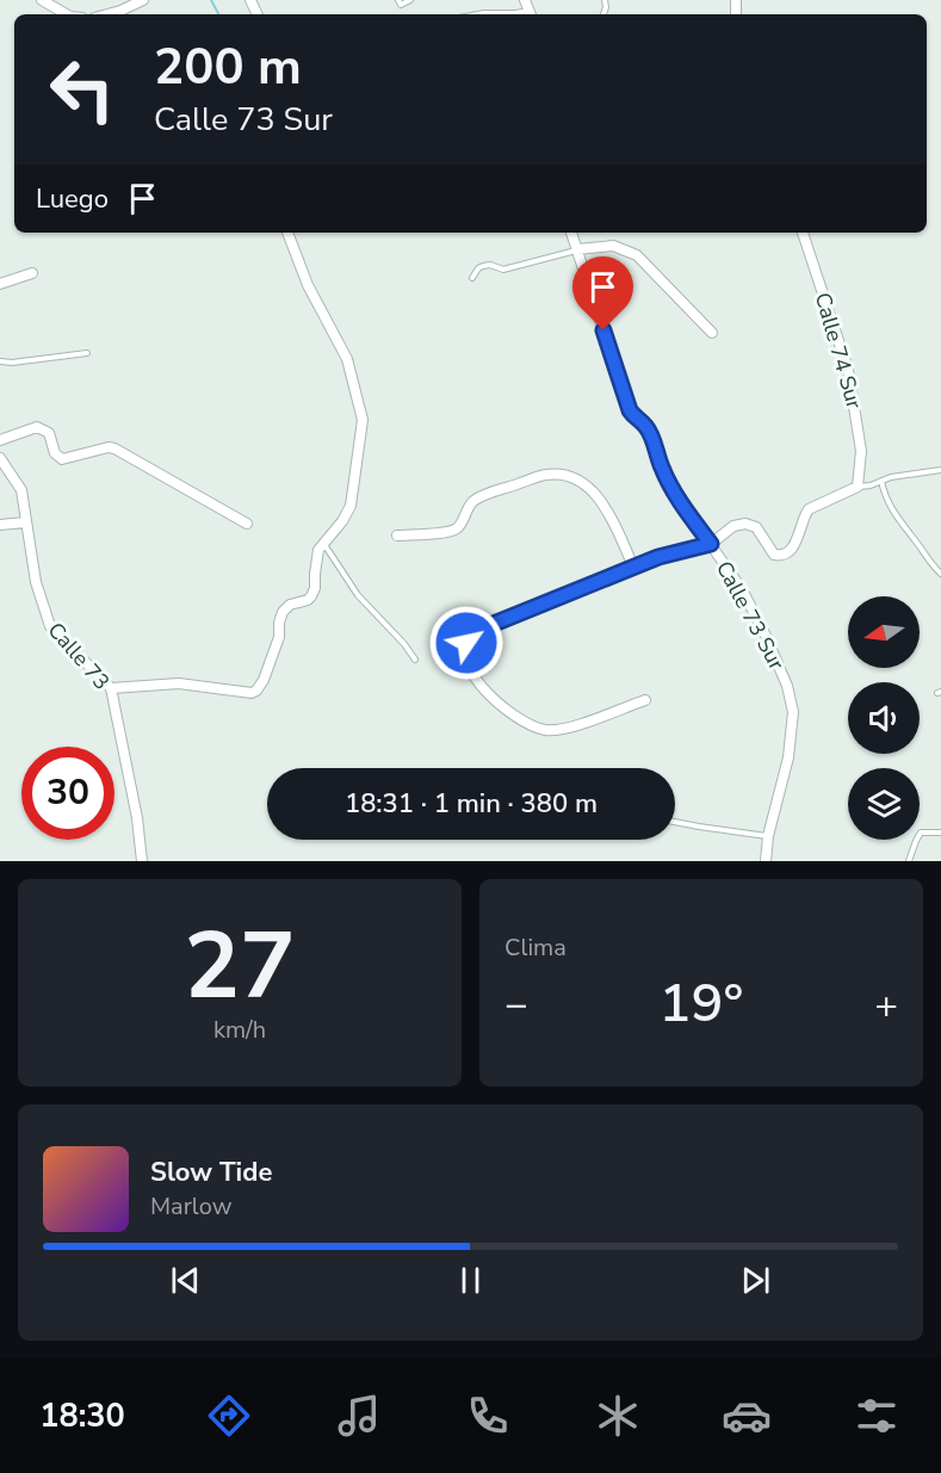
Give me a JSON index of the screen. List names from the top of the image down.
{
  "streets": {
    "street": ["Calle 74 Sur", "Calle 73 Sur", "Calle 73"]
  },
  "north": "left",
  "page": {
    "turn": ["200 m", "Calle 73 Sur"],
    "then": "Luego",
    "limit": "30",
    "trip": "18:31 · 1 min · 380 m",
    "tile": [
      ["27", "km/h"],
      "Clima"
    ],
    "heat": ["−", "19°", "+"],
    "song": ["Slow Tide", "Marlow"],
    "tabs": "18:30"
  }
}
